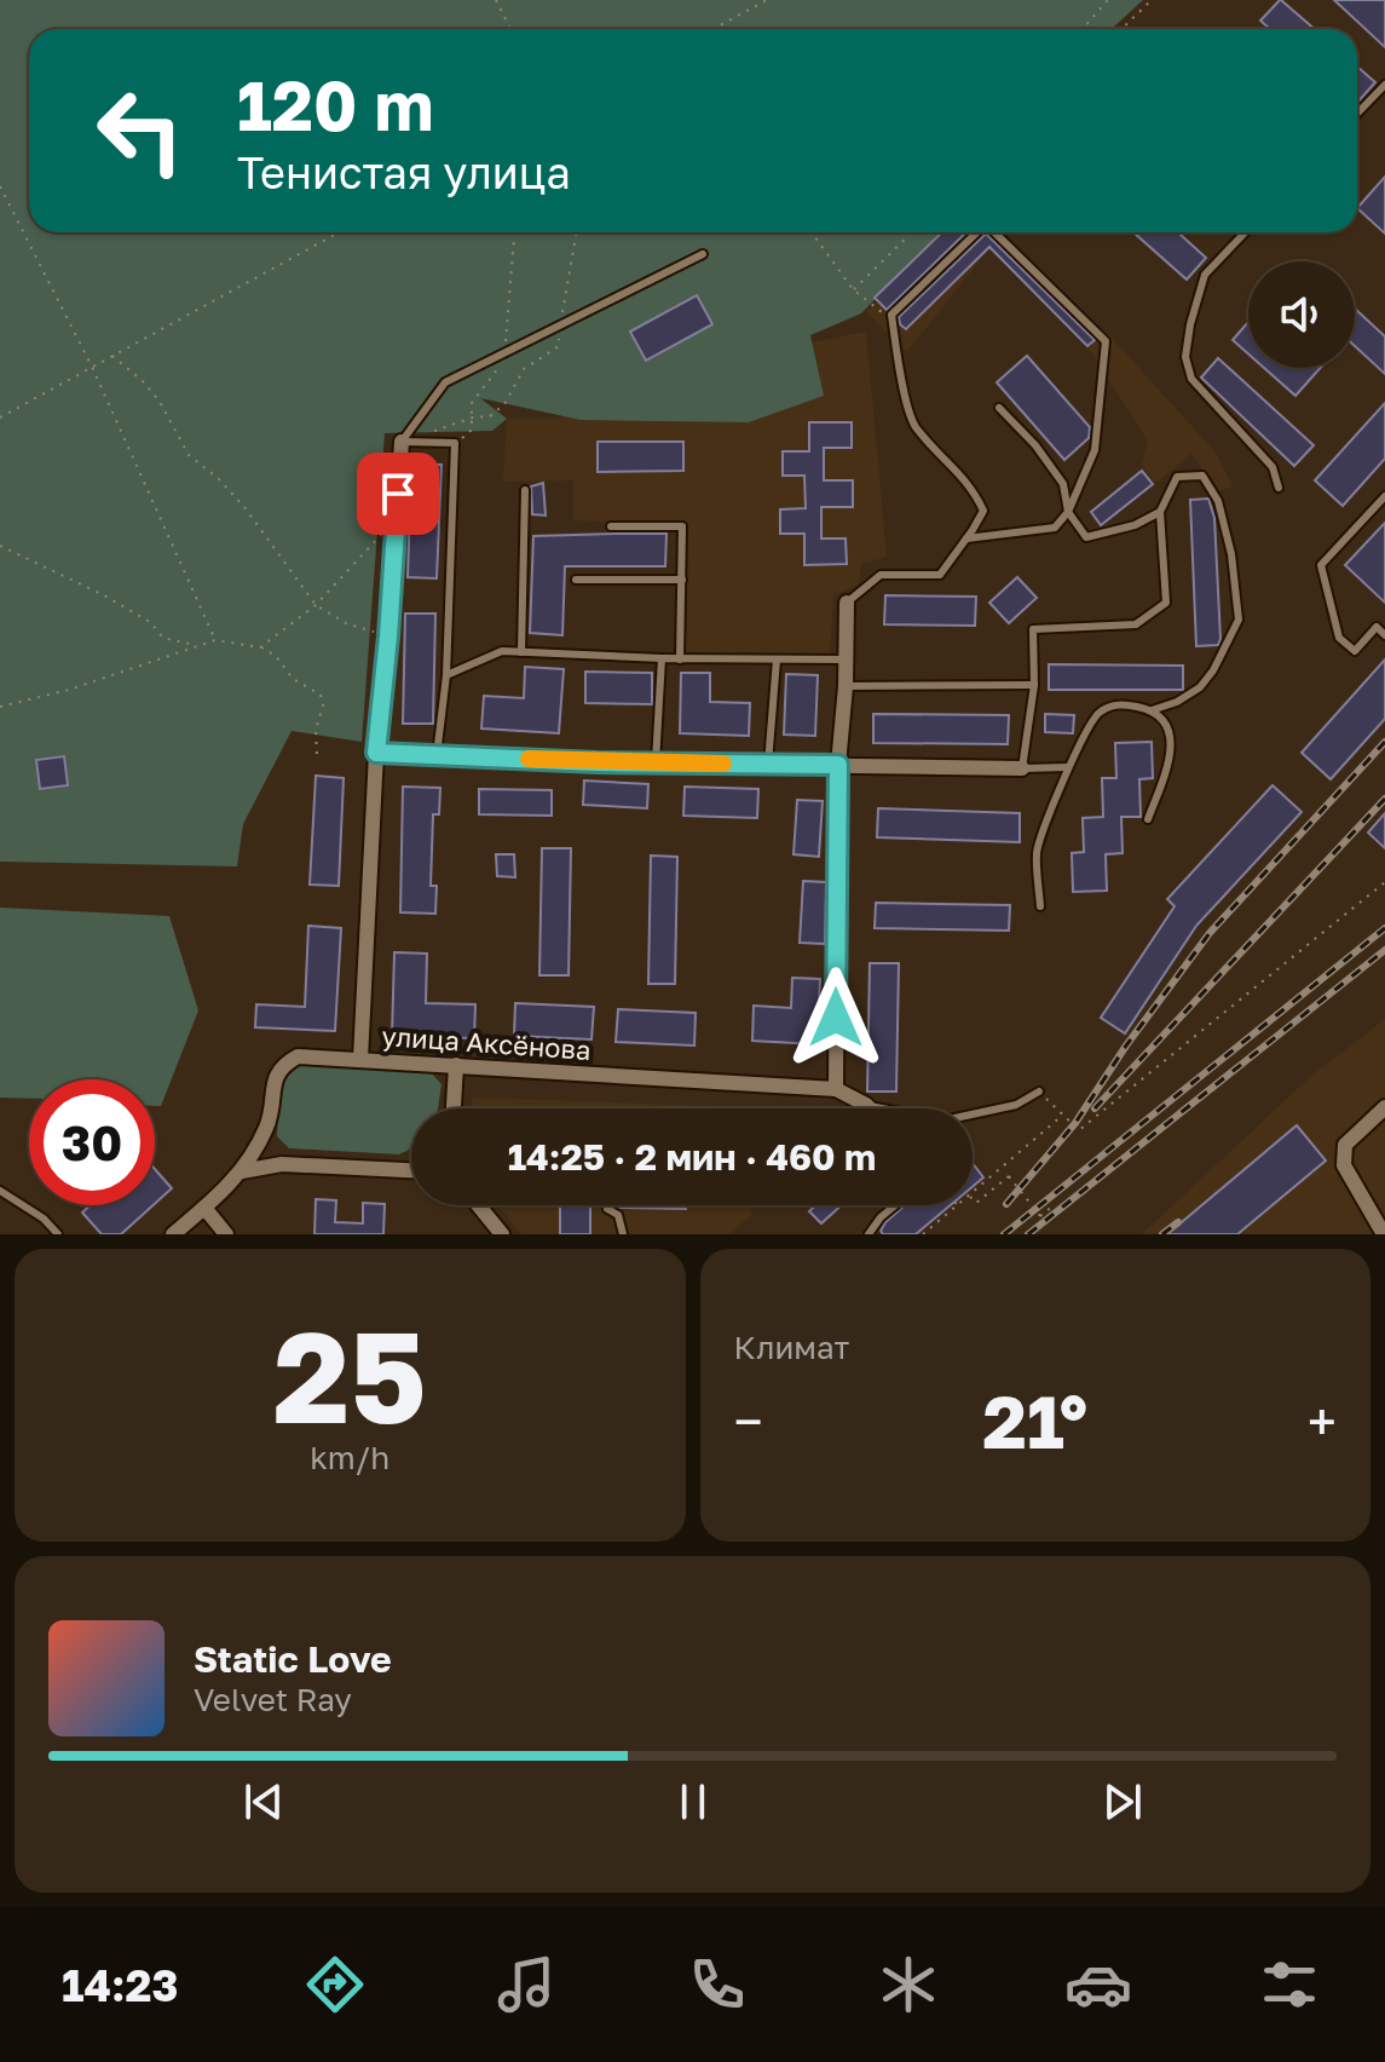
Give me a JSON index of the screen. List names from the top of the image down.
{
  "streets": {
    "street": ["улица Аксёнова"]
  },
  "page": {
    "turn": ["120 m", "Тенистая улица"],
    "limit": "30",
    "trip": "14:25 · 2 мин · 460 m",
    "tile": [
      ["25", "km/h"],
      "Климат"
    ],
    "heat": ["−", "21°", "+"],
    "song": ["Static Love", "Velvet Ray"],
    "tabs": "14:23"
  }
}
